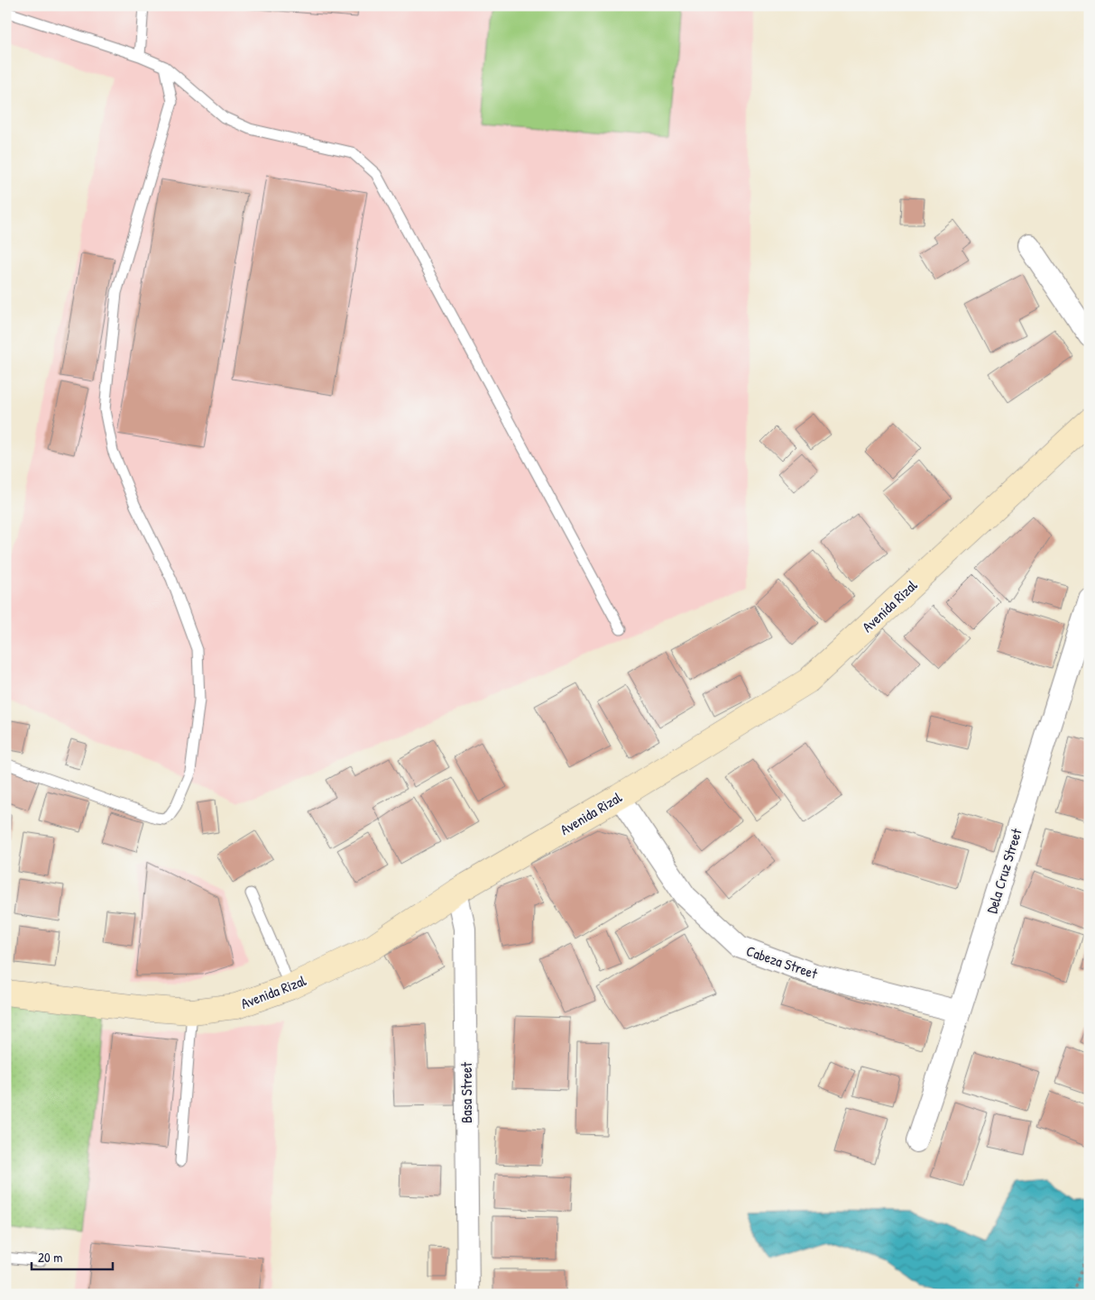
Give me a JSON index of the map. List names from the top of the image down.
{
  "streets": {
    "main road": ["Avenida Rizal"],
    "street": ["Dela Cruz Street", "Cabeza Street", "Basa Street"]
  },
  "crossings": [
    ["Avenida Rizal", "Cabeza Street"],
    ["Avenida Rizal", "Basa Street"],
    ["Dela Cruz Street", "Cabeza Street"]
  ],
  "scale_bar": "20 m"
}
